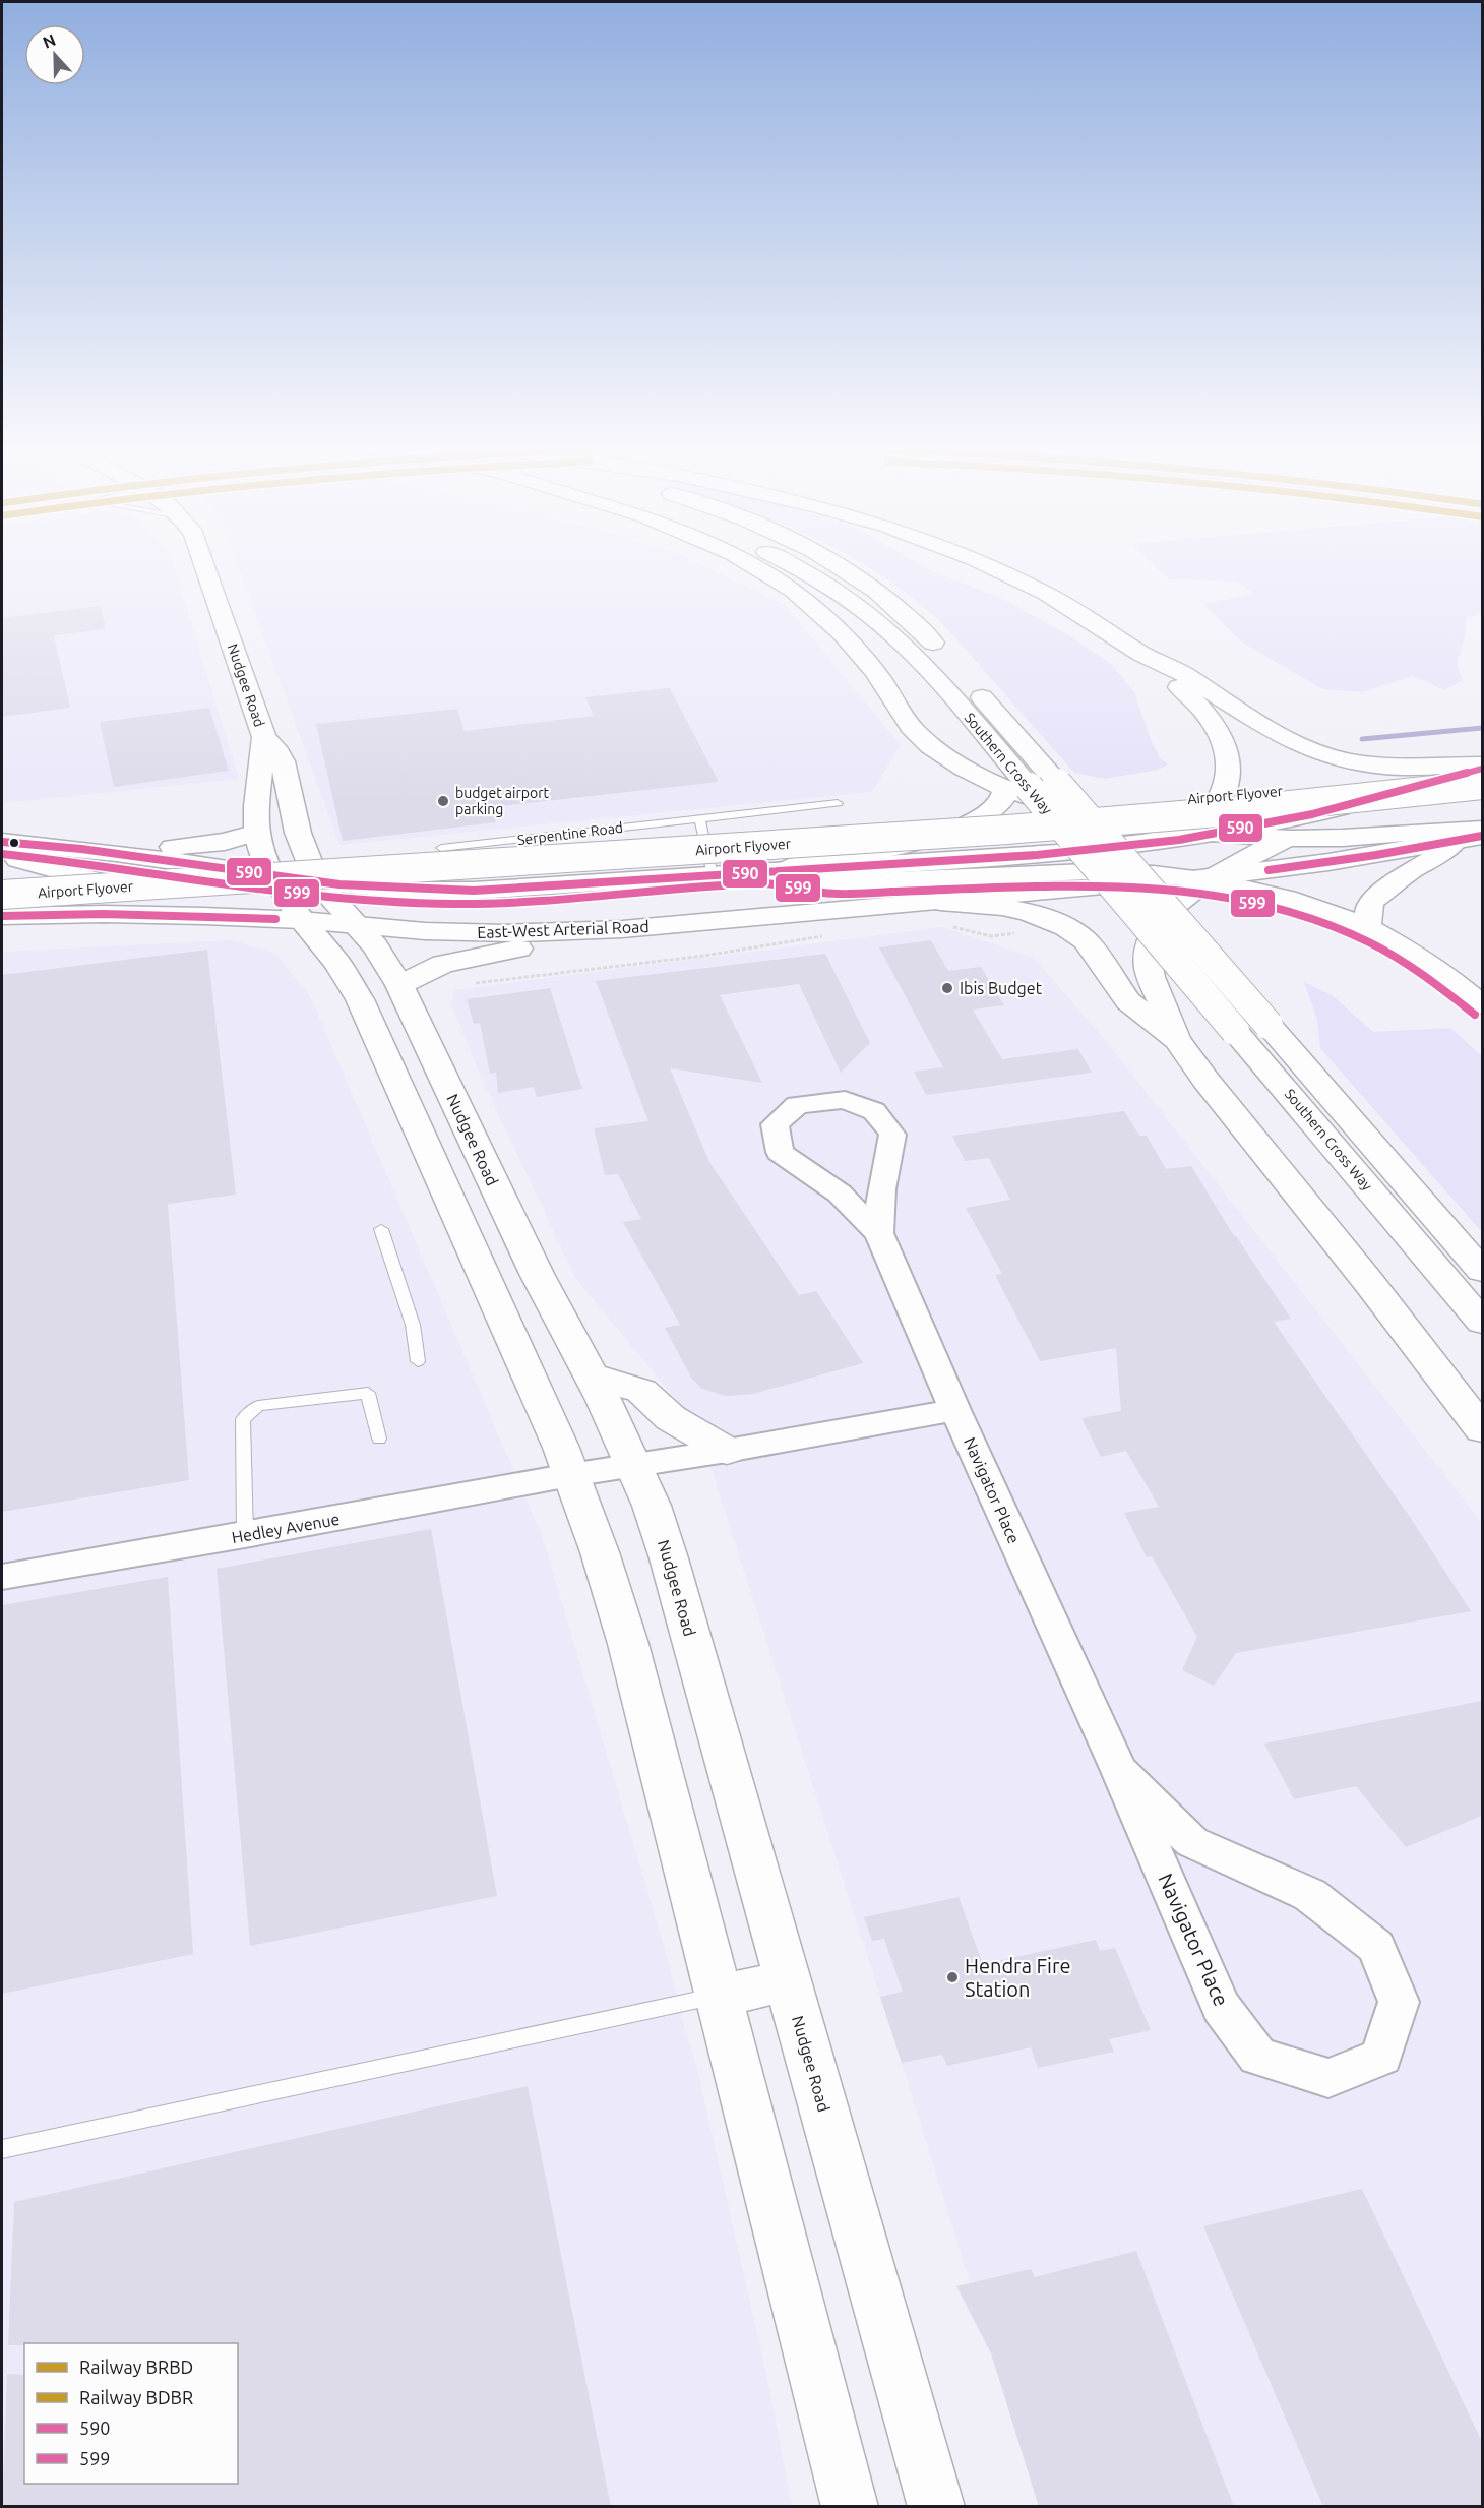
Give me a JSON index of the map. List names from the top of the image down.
{
  "streets": {
    "main road": [
      "Nudgee Road",
      "Southern Cross Way",
      "Airport Flyover",
      "East-West Arterial Road"
    ],
    "street": ["Navigator Place", "Hedley Avenue"],
    "lane": ["Serpentine Road"]
  },
  "crossings": [
    ["Nudgee Road", "East-West Arterial Road"],
    ["Nudgee Road", "Hedley Avenue"]
  ],
  "places": ["budget airport parking", "Ibis Budget", "Hendra Fire Station"],
  "lines": ["transit line 590", "transit line 599"],
  "legend": [
    "Railway BRBD",
    "Railway BDBR",
    "590",
    "599"
  ],
  "north": "top"
}
